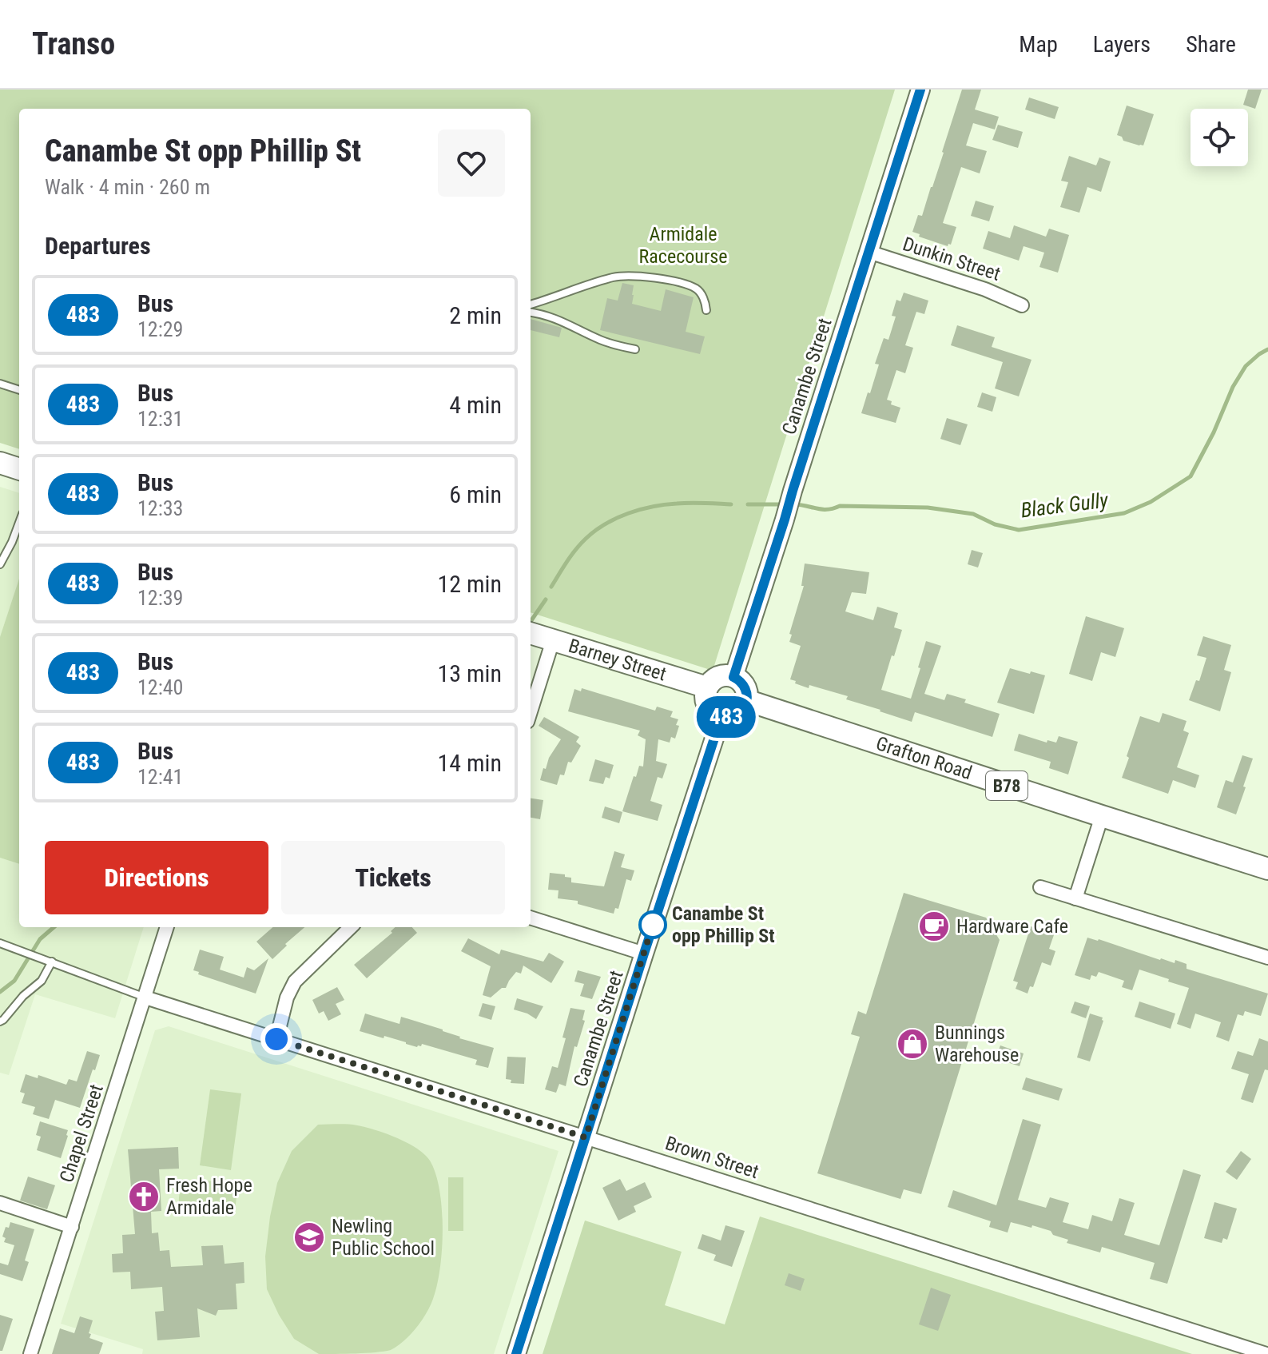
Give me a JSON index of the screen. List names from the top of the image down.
{
  "streets": {
    "main road": ["Barney Street", "Grafton Road", "B78"],
    "street": [
      "Dunkin Street",
      "Canambe Street",
      "Chapel Street",
      "Brown Street"
    ]
  },
  "crossings": [
    ["Dunkin Street", "Canambe Street"],
    ["Canambe Street", "Barney Street"],
    ["Canambe Street", "Grafton Road"],
    ["Canambe Street", "Brown Street"],
    ["Barney Street", "Grafton Road"],
    ["Chapel Street", "Brown Street"]
  ],
  "water": ["Black Gully"],
  "parks": ["Armidale Racecourse"],
  "places": {
    "other": ["Canambe St opp Phillip St"],
    "cafe": ["Hardware Cafe"],
    "shop": ["Bunnings Warehouse"],
    "church": ["Fresh Hope Armidale"],
    "school or university": ["Newling Public School"]
  },
  "lines": ["bus line 483"],
  "page": {
    "header": "Transo",
    "nav": ["Map", "Layers", "Share"],
    "on_map": "483",
    "heading": [
      ["Canambe St opp Phillip St", "Walk · 4 min · 260 m"],
      "Departures"
    ],
    "list": [
      {
        "mark": "483",
        "name": "Bus",
        "note": "12:29",
        "value": "2 min"
      },
      {
        "mark": "483",
        "name": "Bus",
        "note": "12:31",
        "value": "4 min"
      },
      {
        "mark": "483",
        "name": "Bus",
        "note": "12:33",
        "value": "6 min"
      },
      {
        "mark": "483",
        "name": "Bus",
        "note": "12:39",
        "value": "12 min"
      },
      {
        "mark": "483",
        "name": "Bus",
        "note": "12:40",
        "value": "13 min"
      },
      {
        "mark": "483",
        "name": "Bus",
        "note": "12:41",
        "value": "14 min"
      }
    ],
    "buttons": ["Directions", "Tickets"]
  }
}
